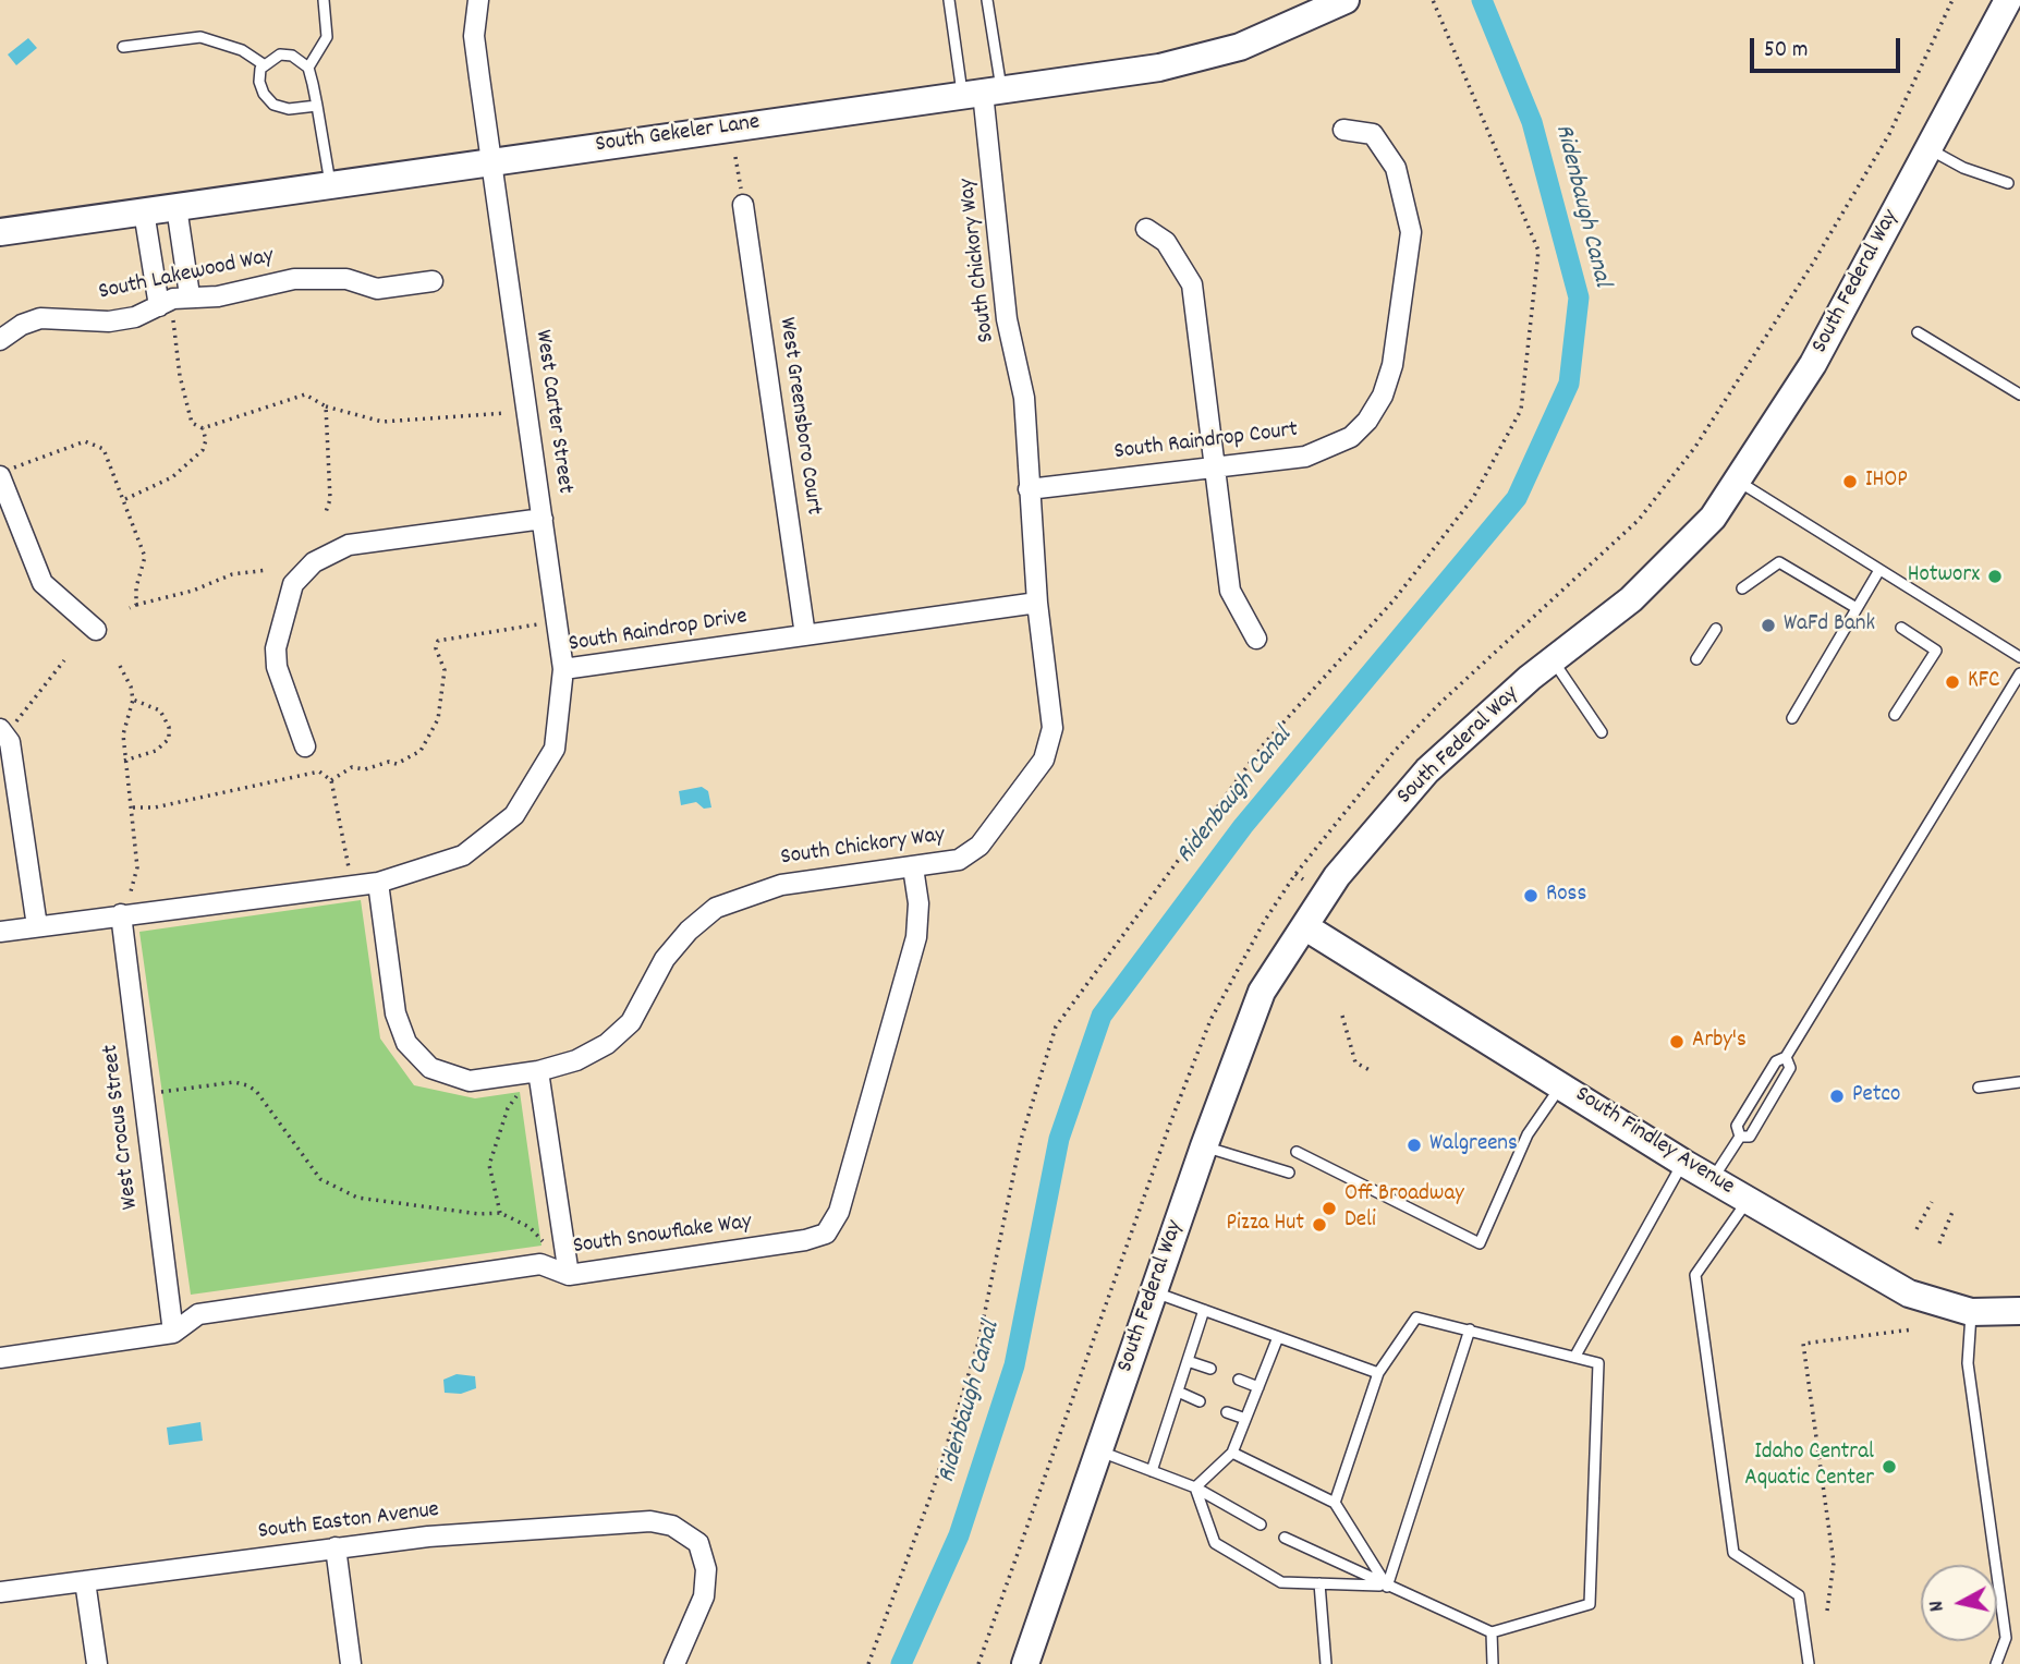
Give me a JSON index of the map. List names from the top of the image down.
{
  "streets": {
    "street": [
      "South Gekeler Lane",
      "South Chickory Way",
      "South Lakewood Way",
      "South Federal Way",
      "West Carter Street",
      "West Greensboro Court",
      "South Raindrop Court",
      "South Raindrop Drive",
      "West Crocus Street",
      "South Findley Avenue",
      "South Snowflake Way",
      "South Easton Avenue"
    ]
  },
  "crossings": [
    ["South Gekeler Lane", "South Chickory Way"],
    ["South Gekeler Lane", "West Carter Street"],
    ["South Chickory Way", "South Raindrop Court"],
    ["South Chickory Way", "South Raindrop Drive"],
    ["South Chickory Way", "South Snowflake Way"],
    ["South Federal Way", "South Findley Avenue"],
    ["West Carter Street", "South Raindrop Drive"],
    ["West Greensboro Court", "South Raindrop Drive"],
    ["South Raindrop Drive", "West Crocus Street"],
    ["West Crocus Street", "South Snowflake Way"]
  ],
  "water": ["Ridenbaugh Canal"],
  "places": [
    "IHOP",
    "Hotworx",
    "WaFd Bank",
    "KFC",
    "Ross",
    "Arby's",
    "Petco",
    "Walgreens",
    "Off Broadway Deli",
    "Pizza Hut",
    "Idaho Central Aquatic Center"
  ],
  "scale_bar": "50 m",
  "north": "left"
}
